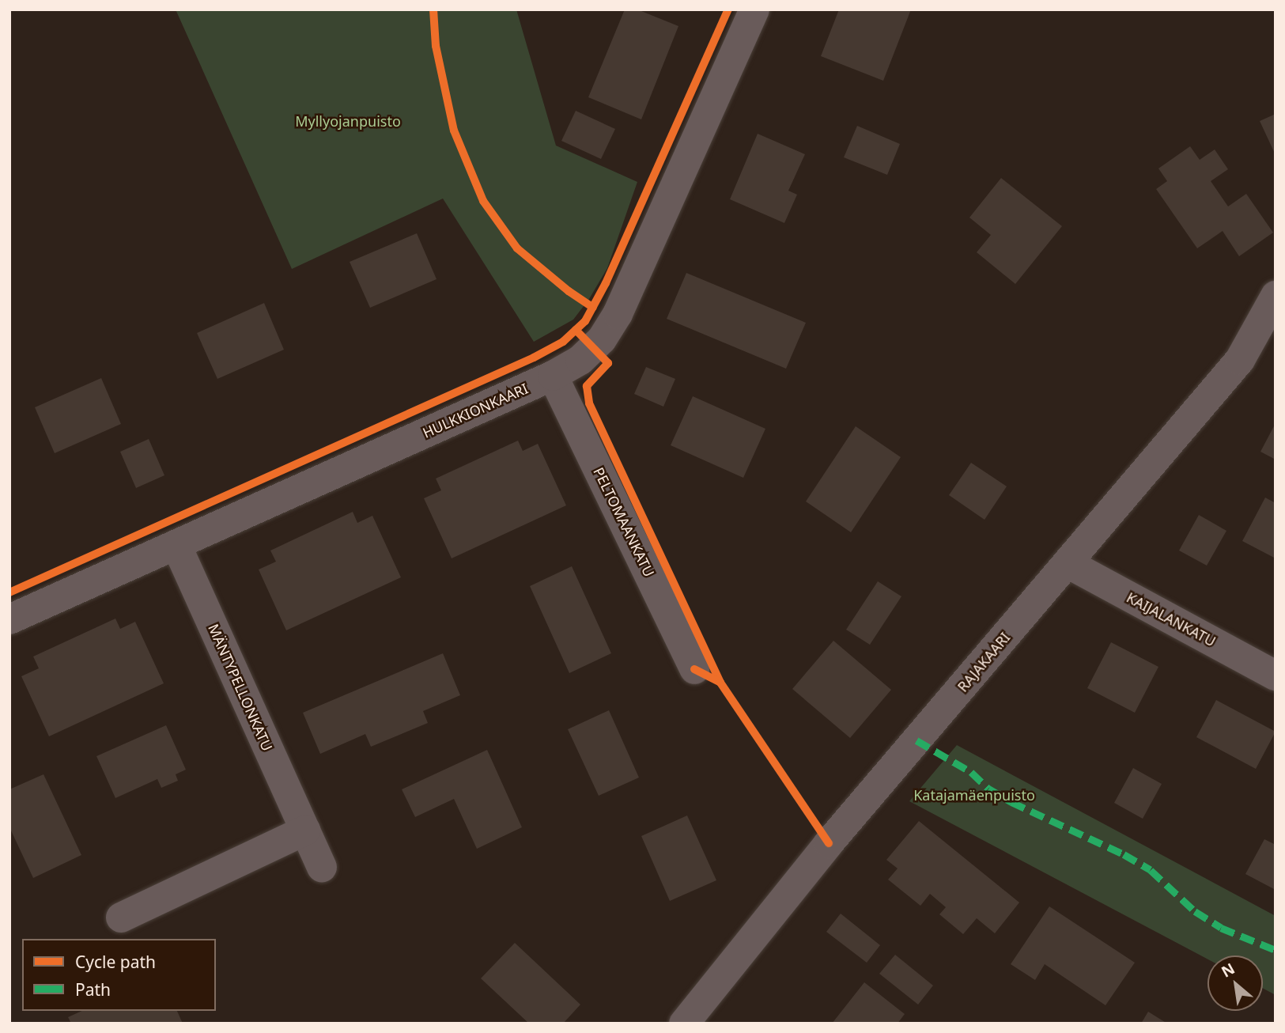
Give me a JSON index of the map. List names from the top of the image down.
{
  "streets": {
    "street": [
      "HULKKIONKAARI",
      "PELTOMAANKATU",
      "KAIJALANKATU",
      "RAJAKAARI",
      "MÄNTYPELLONKATU"
    ]
  },
  "crossings": [
    ["HULKKIONKAARI", "PELTOMAANKATU"],
    ["HULKKIONKAARI", "MÄNTYPELLONKATU"],
    ["KAIJALANKATU", "RAJAKAARI"]
  ],
  "parks": ["Myllyojanpuisto", "Katajamäenpuisto"],
  "legend": ["Cycle path", "Path"],
  "north": "top left"
}
